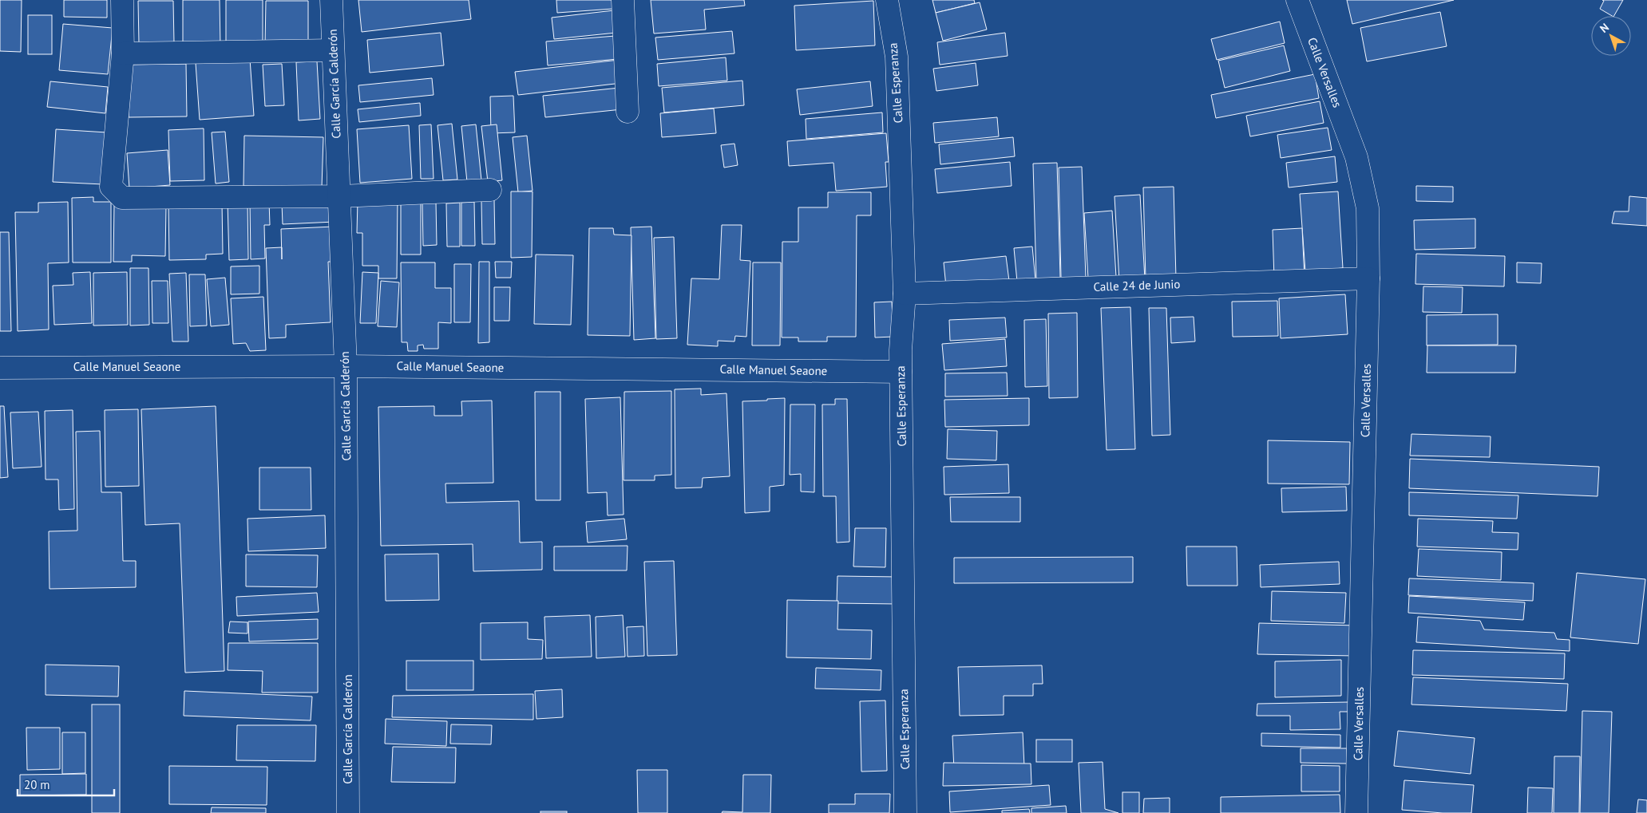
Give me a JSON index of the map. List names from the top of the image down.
{
  "streets": {
    "street": [
      "Calle Versalles",
      "Calle Esperanza",
      "Calle García Calderón",
      "Calle 24 de Junio",
      "Calle Manuel Seaone"
    ]
  },
  "crossings": [
    ["Calle Versalles", "Calle 24 de Junio"],
    ["Calle Esperanza", "Calle 24 de Junio"],
    ["Calle Esperanza", "Calle Manuel Seaone"],
    ["Calle García Calderón", "Calle Manuel Seaone"]
  ],
  "scale_bar": "20 m",
  "north": "top left"
}
